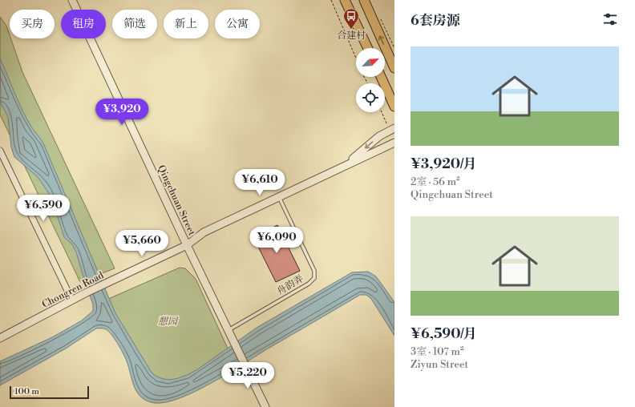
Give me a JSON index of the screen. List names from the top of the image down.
{
  "streets": {
    "street": ["Qingchuan Street", "Chongren Road"],
    "lane": ["舟韵弄"]
  },
  "crossings": [
    ["Qingchuan Street", "舟韵弄"],
    ["Qingchuan Street", "Chongren Road"],
    ["舟韵弄", "Chongren Road"]
  ],
  "parks": ["憇园"],
  "places": {
    "bus stop": ["合建村"]
  },
  "scale_bar": "100 m",
  "north": "top right",
  "page": {
    "heading": "6套房源",
    "chip": [
      "买房",
      "租房",
      "筛选",
      "新上",
      "公寓"
    ],
    "list": [
      {
        "name": "¥3,920/月",
        "note": "2室 · 56 m² · Qingchuan Street"
      },
      {
        "name": "¥6,590/月",
        "note": "3室 · 107 m² · Ziyun Street"
      }
    ],
    "price": [
      "¥3,920",
      "¥6,610",
      "¥6,590",
      "¥6,090",
      "¥5,660",
      "¥5,220"
    ],
    "scale": "100 m"
  }
}
